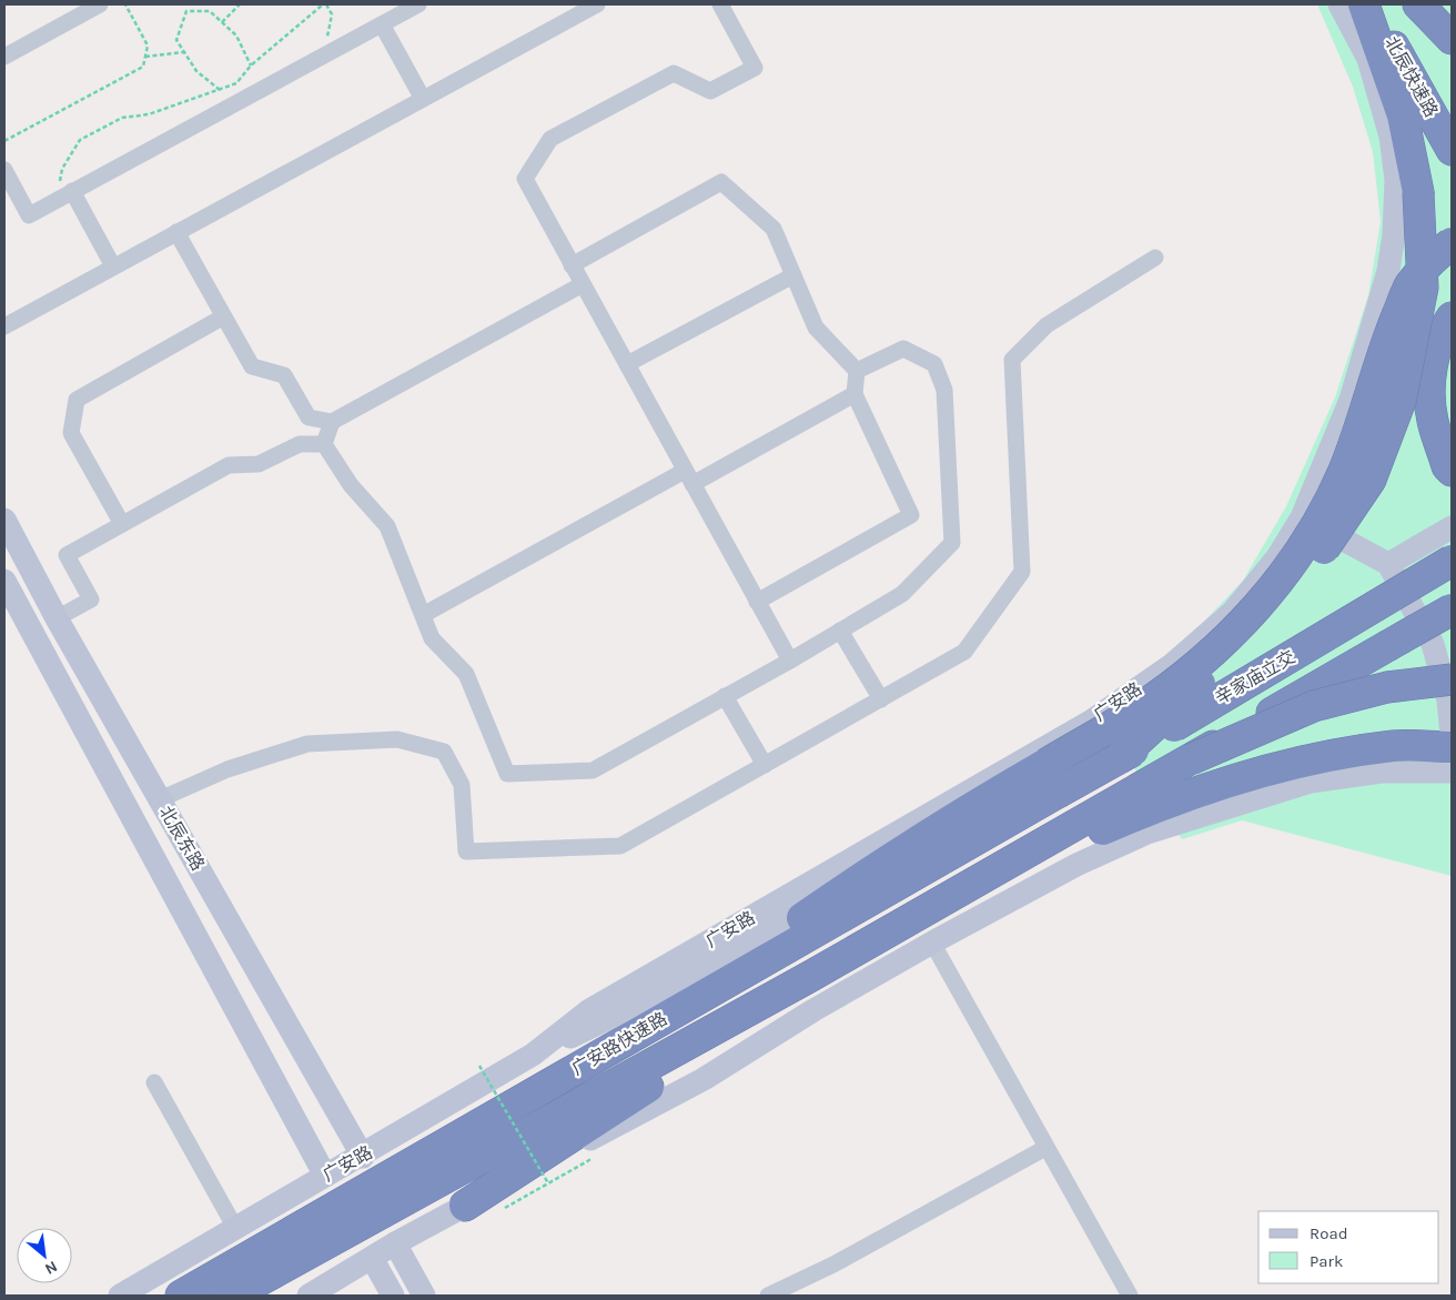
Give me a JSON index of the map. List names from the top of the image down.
{
  "streets": {
    "highway": ["北辰快速路", "辛家庙立交", "广安路快速路"],
    "main road": ["广安路", "北辰东路"]
  },
  "crossings": [
    ["辛家庙立交", "广安路快速路"],
    ["广安路", "北辰东路"]
  ],
  "legend": ["Road", "Park"],
  "north": "bottom right"
}
